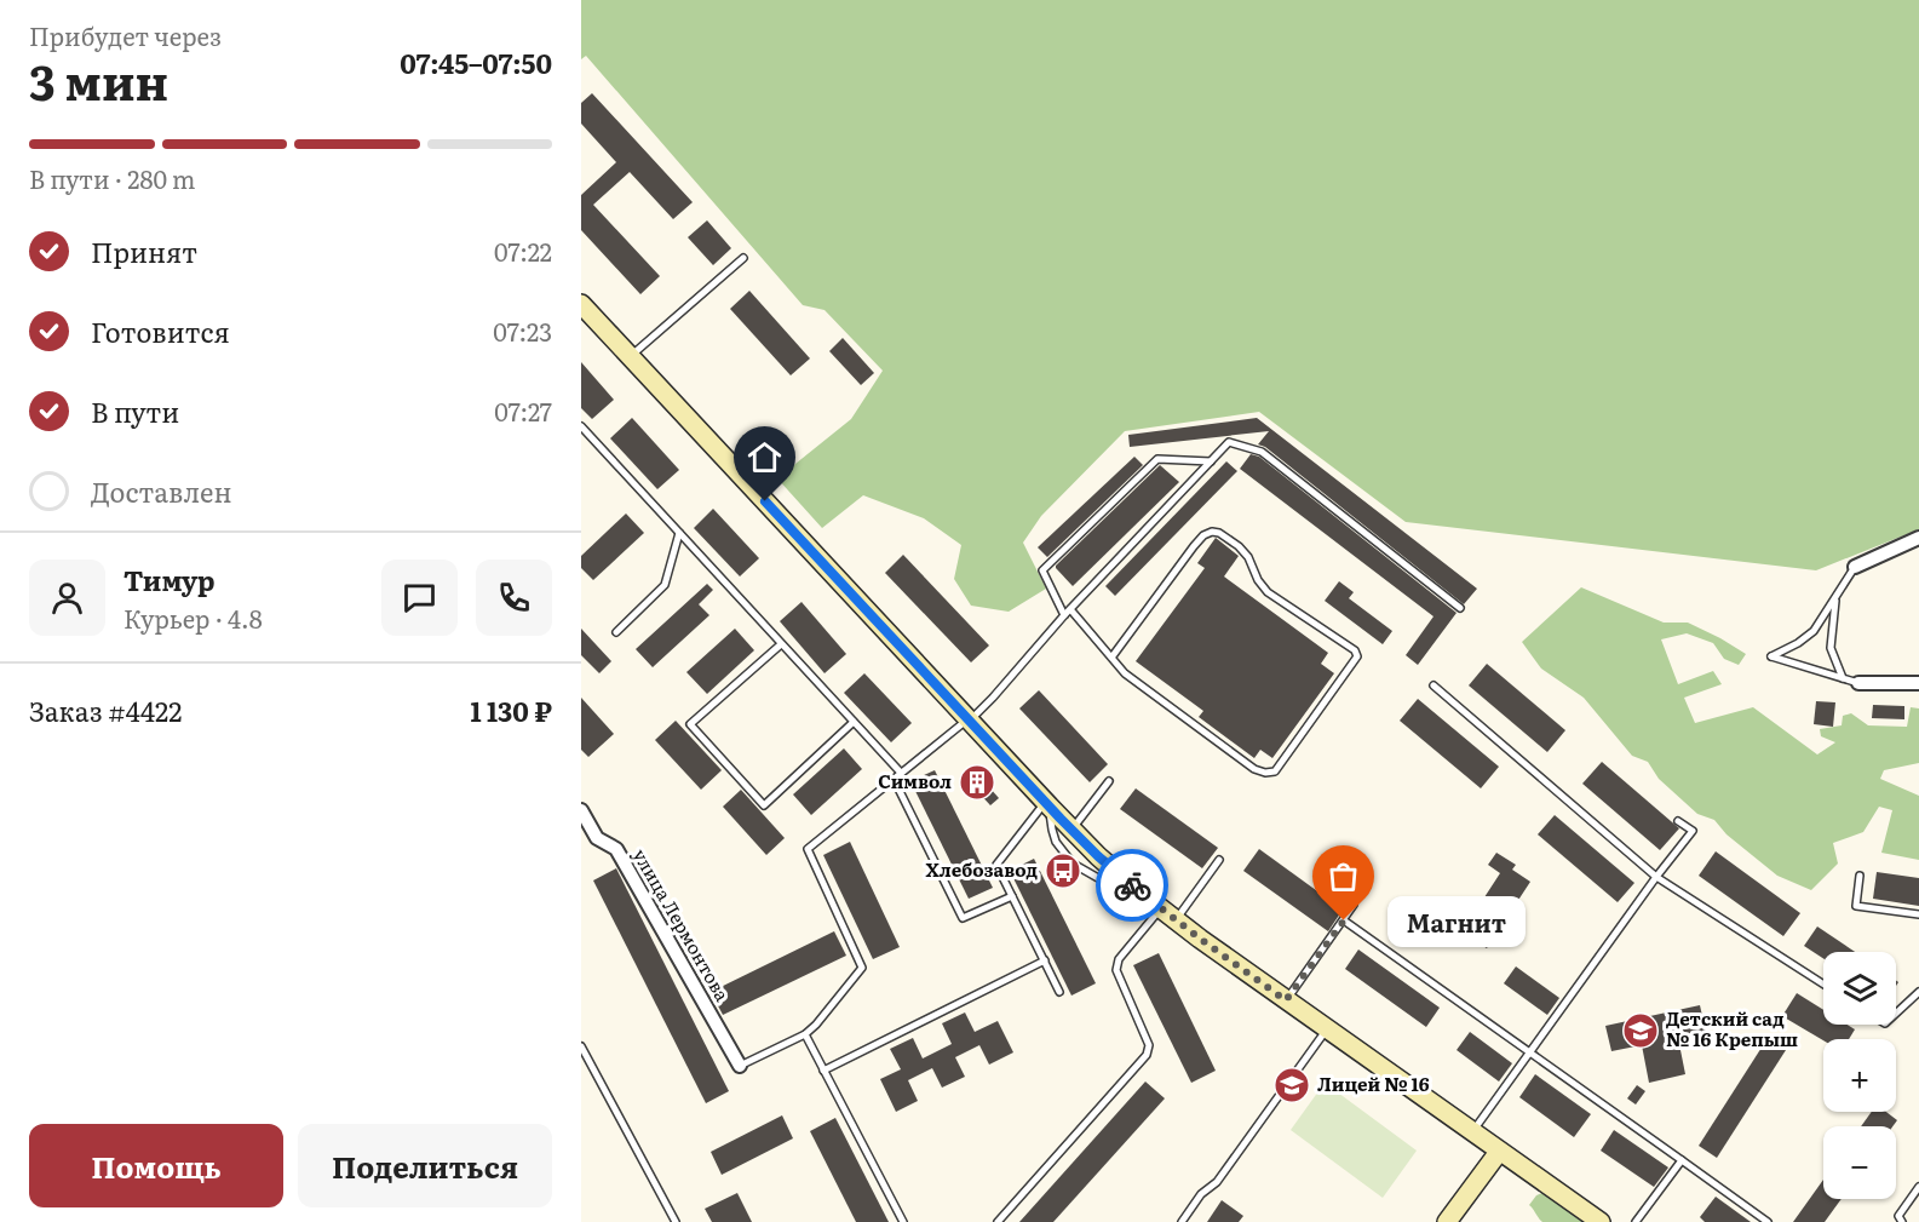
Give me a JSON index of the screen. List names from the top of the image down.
{
  "streets": {
    "street": ["улица Лермонтова"]
  },
  "places": {
    "building": ["Символ"],
    "bus stop": ["Хлебозавод"],
    "other": ["Магнит"],
    "school or university": ["Детский сад № 16 Крепыш", "Лицей № 16"]
  },
  "page": {
    "heading": ["3 мин", "Прибудет через", "07:45–07:50"],
    "panel": [
      "Тимур",
      "Курьер · 4.8",
      "Заказ #4422",
      "1 130 ₽"
    ],
    "bar": "В пути · 280 m",
    "list": [
      ["Принят", "07:22"],
      ["Готовится", "07:23"],
      ["В пути", "07:27"],
      "Доставлен"
    ],
    "bubble": "Магнит",
    "map_buttons": ["+", "−"],
    "buttons": ["Помощь", "Поделиться"]
  }
}
